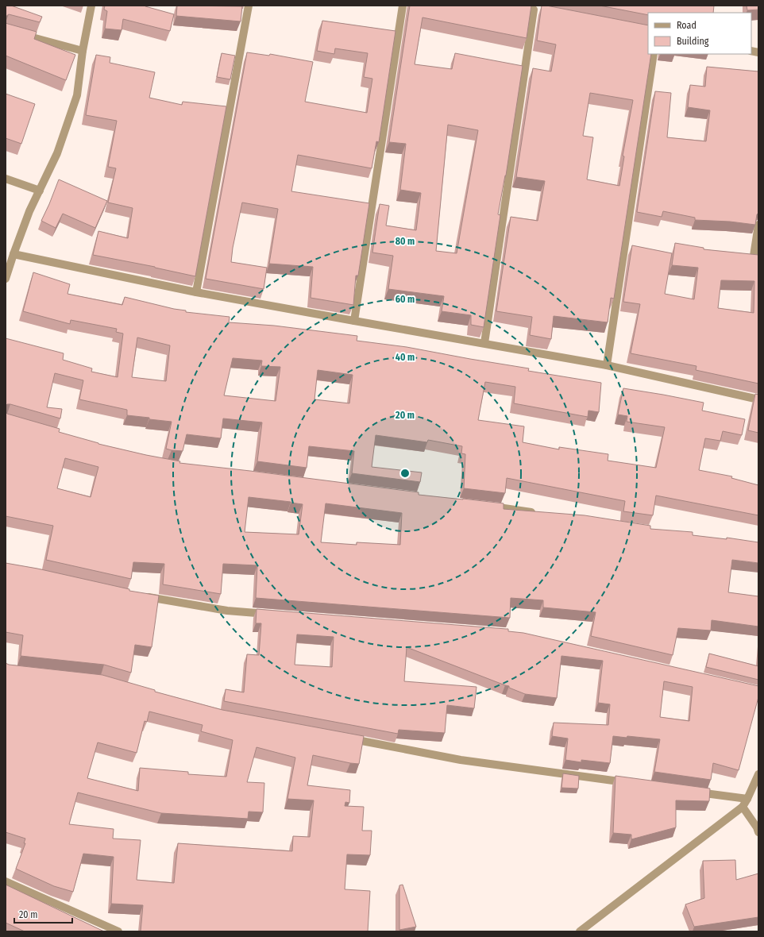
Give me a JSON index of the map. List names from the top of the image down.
{
  "legend": ["Road", "Building"],
  "scale_bar": "20 m",
  "rings": [
    "80 m",
    "60 m",
    "40 m",
    "20 m"
  ]
}
